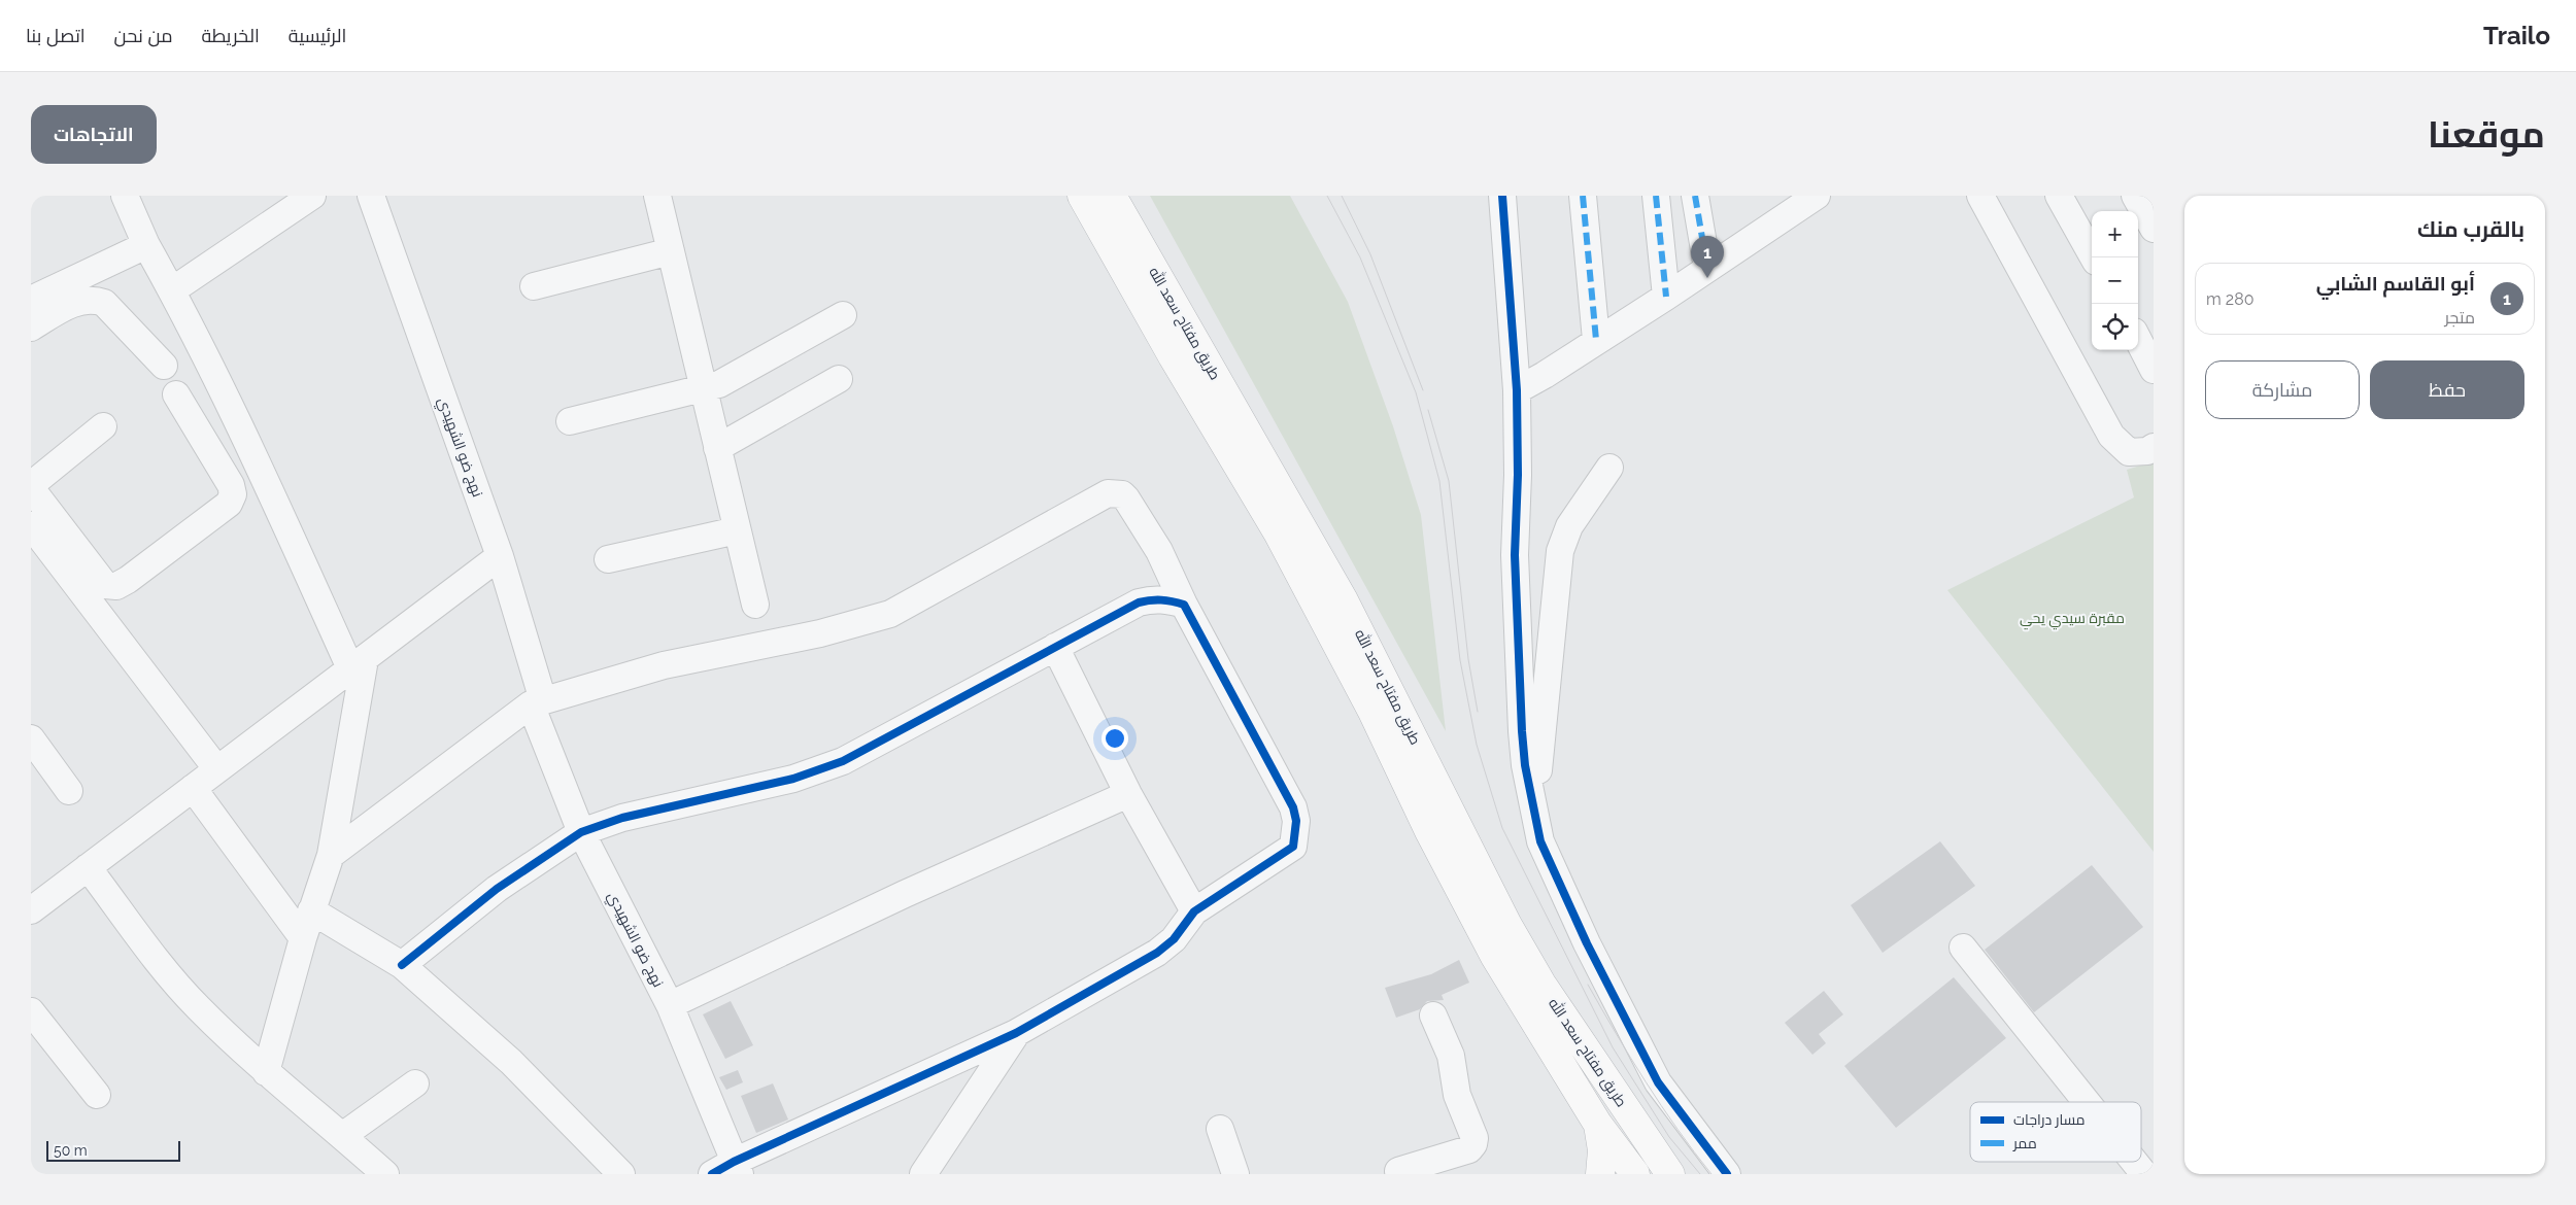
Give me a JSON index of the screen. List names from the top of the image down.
{
  "streets": {
    "highway": ["طريق مفتاح سعد الله"],
    "street": ["نهج ضو الشهيدي"]
  },
  "parks": ["مقبرة سيدي يحي"],
  "legend": ["مسار دراجات", "ممر"],
  "scale_bar": "50 m",
  "page": {
    "header": "Trailo",
    "nav": [
      "الرئيسية",
      "الخريطة",
      "من نحن",
      "اتصل بنا"
    ],
    "title": "موقعنا",
    "buttons": [
      "الاتجاهات",
      ["حفظ", "مشاركة"]
    ],
    "heading": "بالقرب منك",
    "map_buttons": ["+", "−"],
    "pins": "1",
    "list": [
      {
        "mark": "1",
        "name": "أبو القاسم الشابي",
        "note": "متجر",
        "value": "280 m"
      }
    ],
    "scale": "50 m"
  }
}
